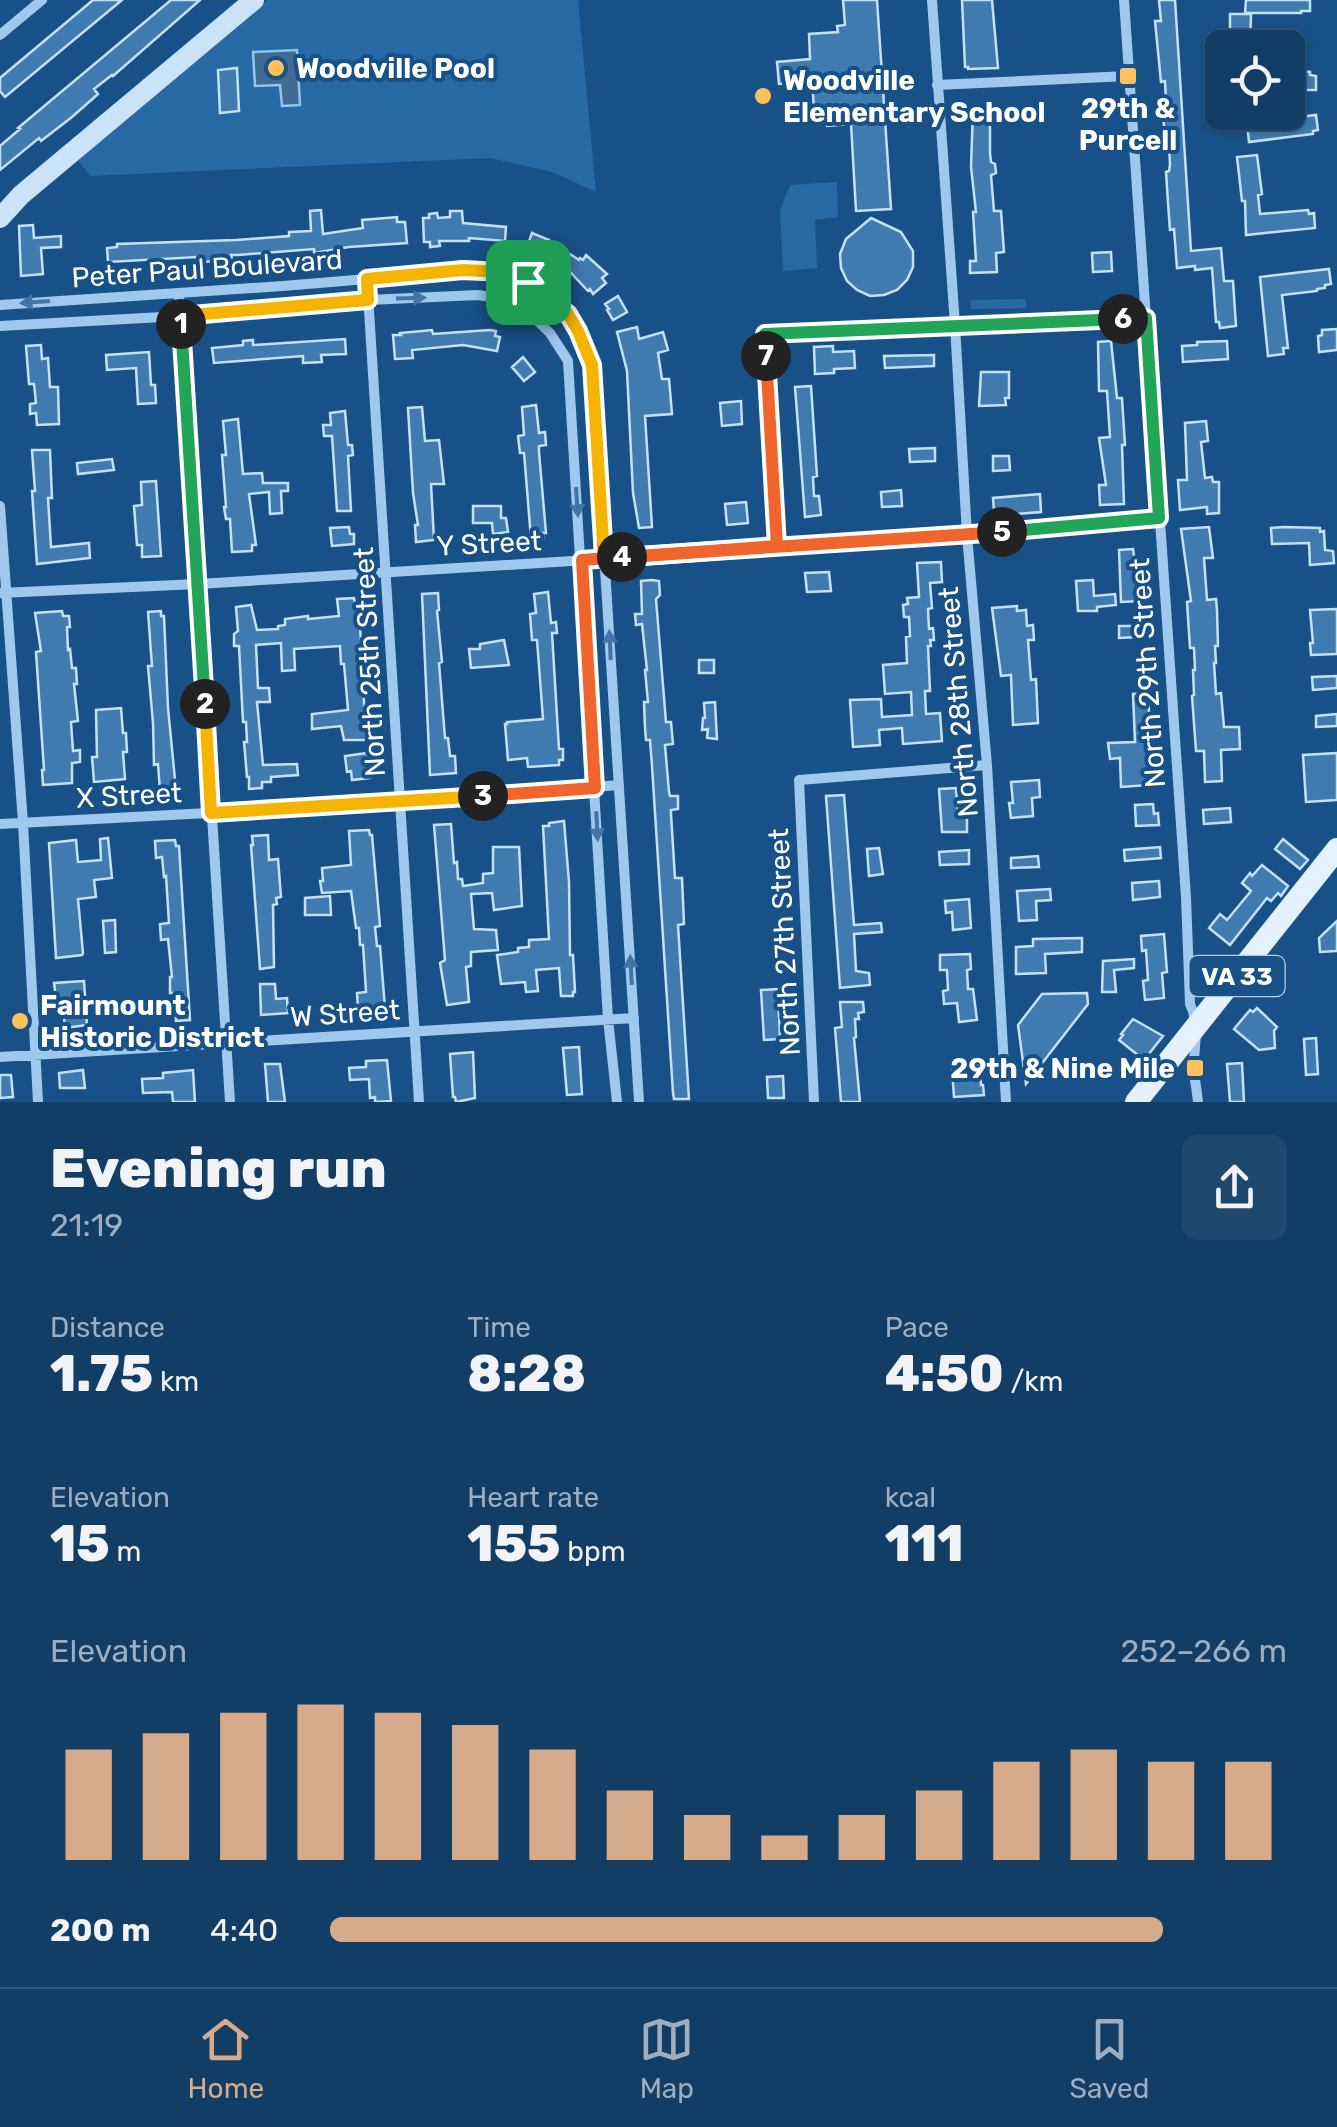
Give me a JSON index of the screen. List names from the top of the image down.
{
  "streets": {
    "main road": ["VA 33"],
    "street": [
      "Peter Paul Boulevard",
      "Y Street",
      "North 25th Street",
      "North 29th Street",
      "North 28th Street",
      "X Street",
      "North 27th Street",
      "W Street"
    ]
  },
  "crossings": [
    ["Peter Paul Boulevard", "Y Street"],
    ["Peter Paul Boulevard", "North 25th Street"],
    ["Peter Paul Boulevard", "X Street"],
    ["Peter Paul Boulevard", "W Street"],
    ["Y Street", "North 25th Street"],
    ["Y Street", "North 29th Street"],
    ["Y Street", "North 28th Street"],
    ["North 25th Street", "X Street"],
    ["North 25th Street", "W Street"],
    ["North 29th Street", "VA 33"],
    ["North 28th Street", "North 27th Street"]
  ],
  "places": {
    "other": ["Woodville Pool", "Woodville Elementary School", "Fairmount Historic District"],
    "transit": ["29th & Purcell", "29th & Nine Mile"]
  },
  "page": {
    "pins": [
      "6",
      "1",
      "7",
      "5",
      "4",
      "2",
      "3"
    ],
    "heading": ["Evening run", "21:19"],
    "stats": [
      ["Distance", "1.75 km"],
      ["Time", "8:28"],
      ["Pace", "4:50 /km"],
      ["Elevation", "15 m"],
      ["Heart rate", "155 bpm"],
      ["kcal", "111"]
    ],
    "chart": ["Elevation", "252–266 m"],
    "list": [
      {
        "name": "200 m",
        "note": "4:40"
      }
    ],
    "tabs": ["Home", "Map", "Saved"]
  }
}
